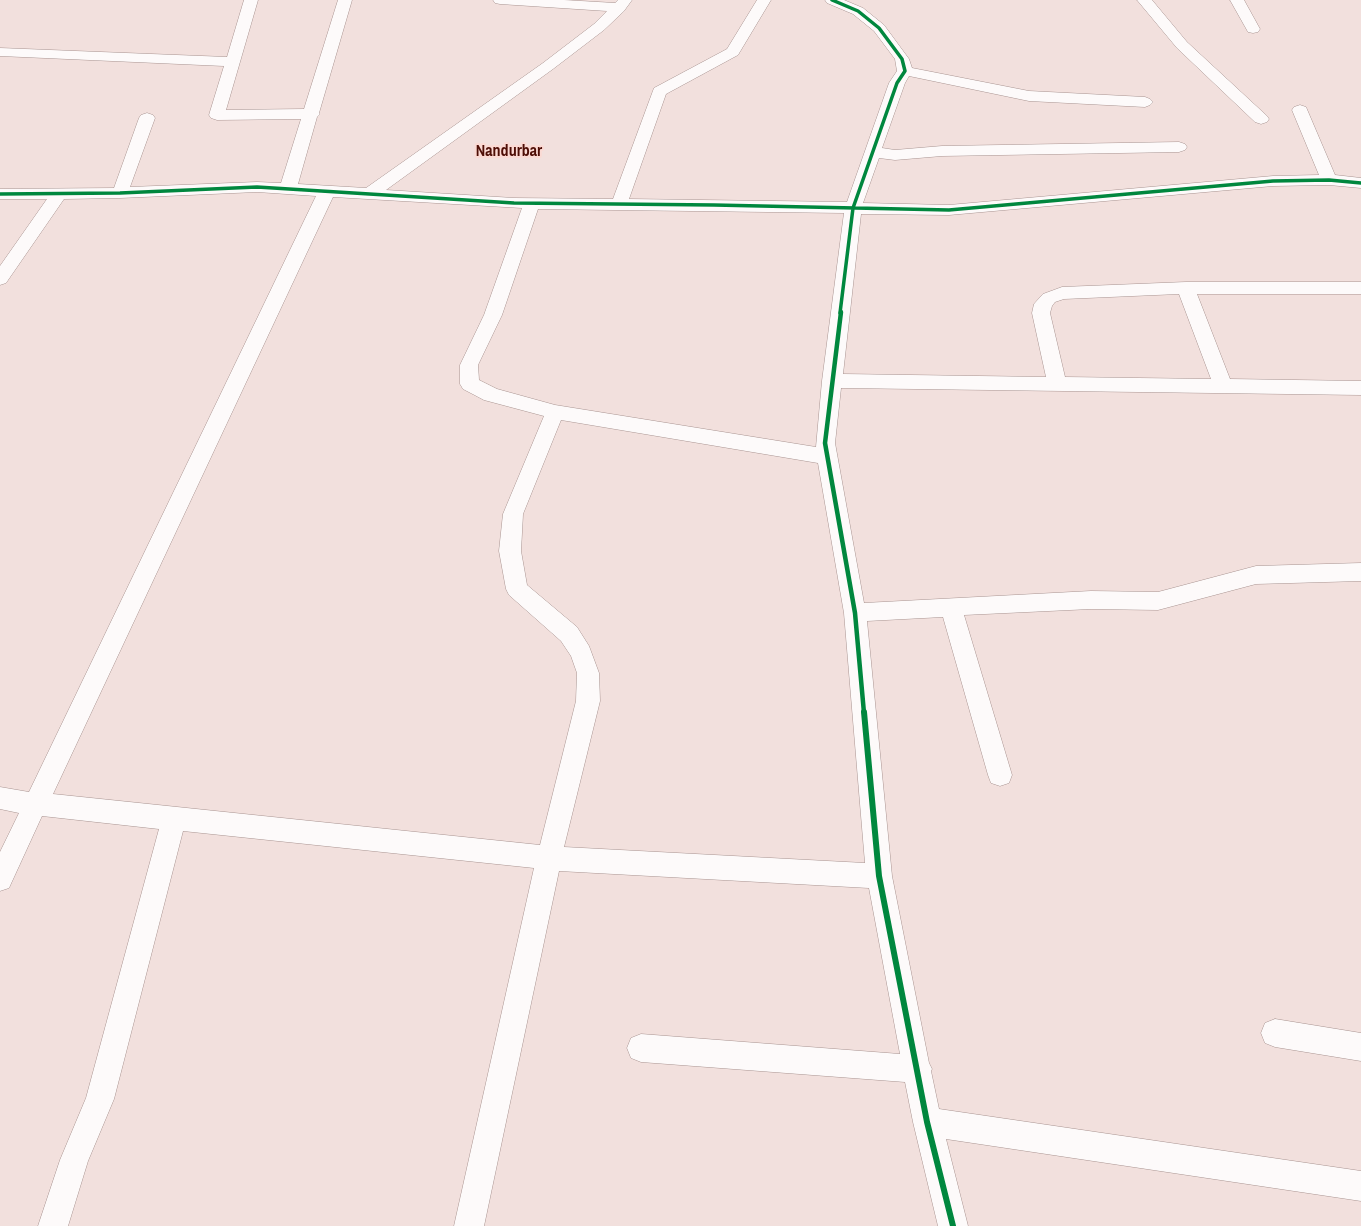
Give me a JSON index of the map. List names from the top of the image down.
{
  "districts": ["Nandurbar"]
}
